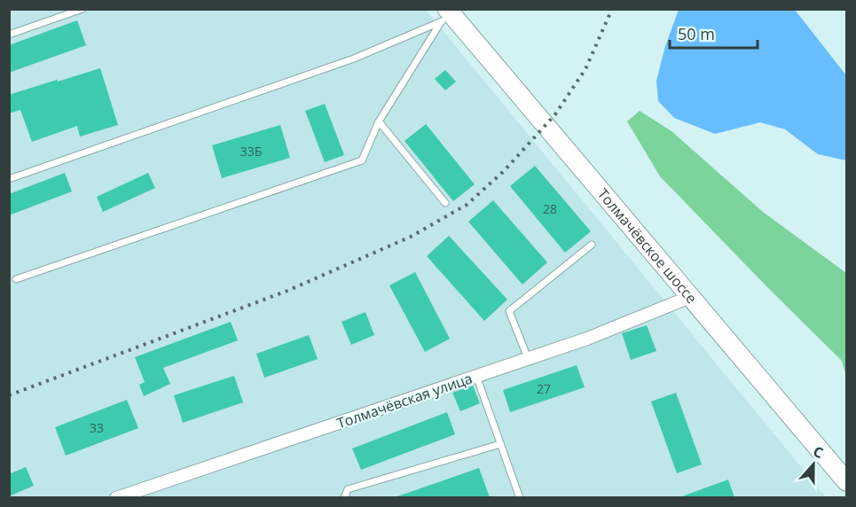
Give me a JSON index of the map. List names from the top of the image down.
{
  "streets": {
    "main road": ["Толмачёвское шоссе"],
    "street": ["Толмачёвская улица"]
  },
  "crossings": [
    ["Толмачёвское шоссе", "Толмачёвская улица"]
  ],
  "house_numbers": [
    "33Б",
    "28",
    "27",
    "33"
  ],
  "scale_bar": "50 m",
  "north": "top"
}
